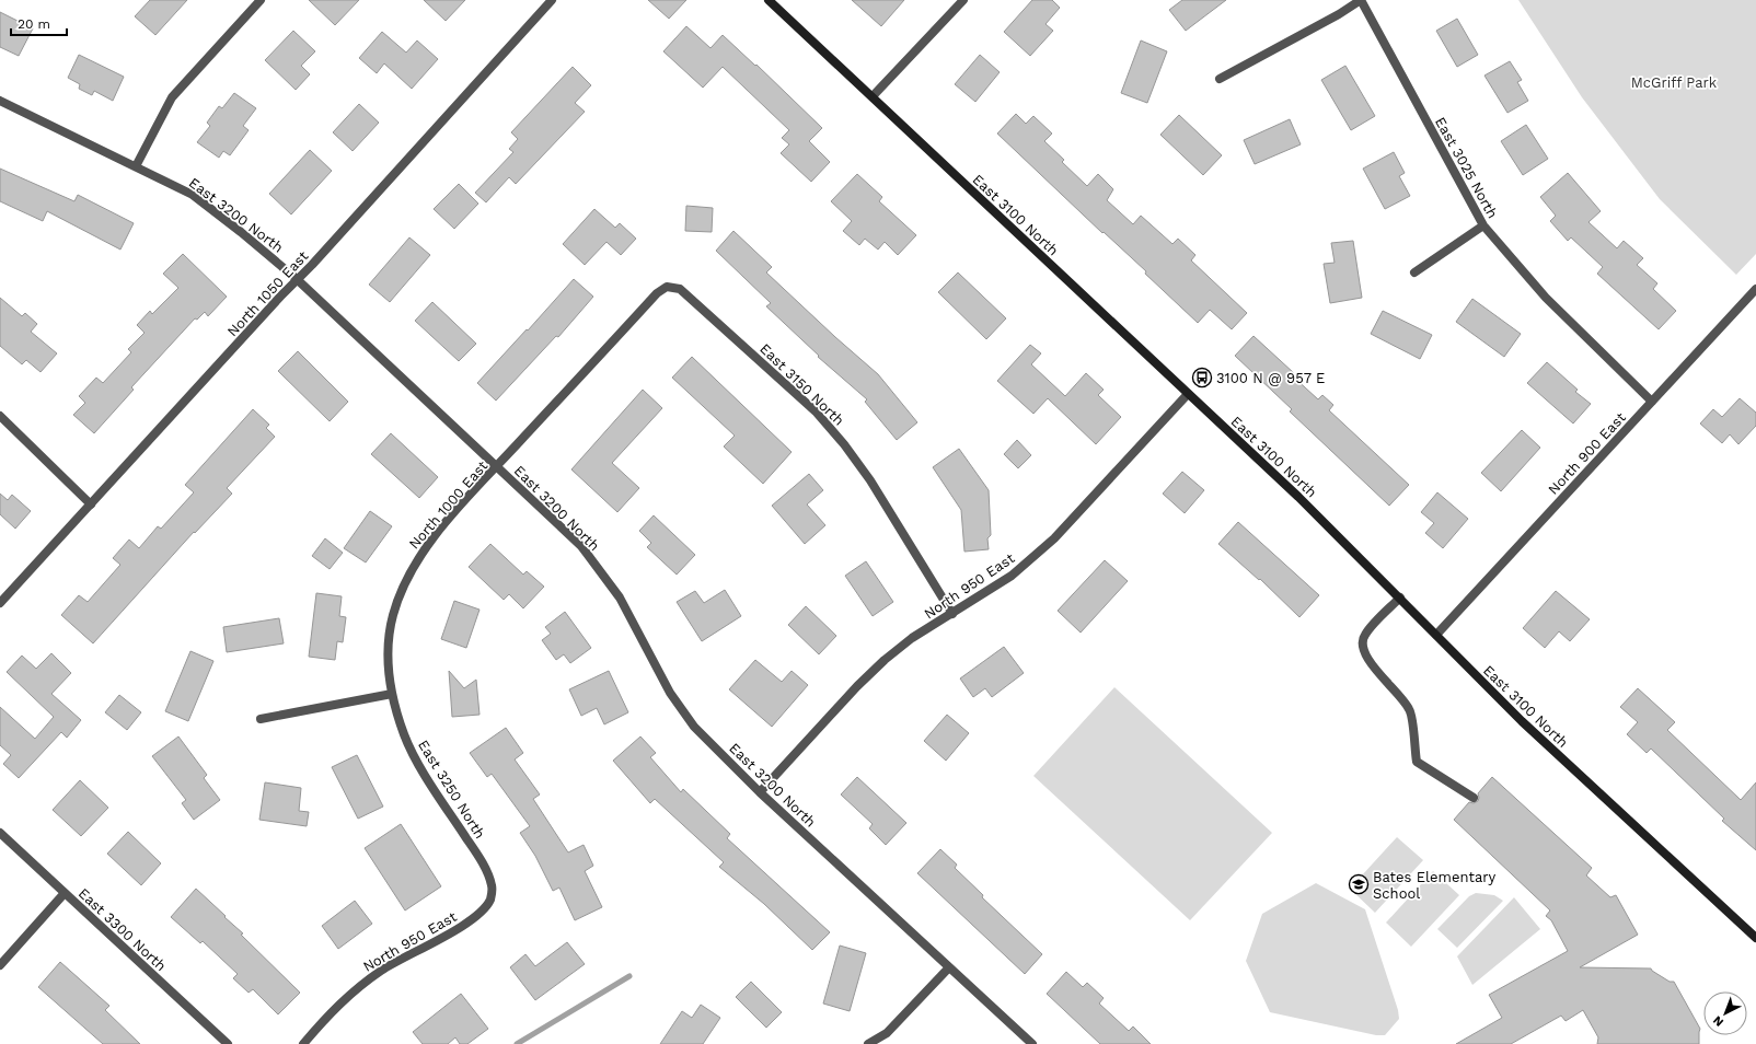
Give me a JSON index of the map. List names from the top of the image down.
{
  "streets": {
    "main road": ["East 3100 North"],
    "street": [
      "East 3025 North",
      "East 3200 North",
      "North 1050 East",
      "East 3150 North",
      "North 900 East",
      "North 1000 East",
      "North 950 East",
      "East 3250 North",
      "East 3300 North"
    ]
  },
  "crossings": [
    ["East 3025 North", "North 900 East"],
    ["East 3200 North", "North 1050 East"],
    ["East 3200 North", "North 1000 East"],
    ["East 3200 North", "North 950 East"],
    ["East 3100 North", "North 900 East"],
    ["East 3100 North", "North 950 East"],
    ["East 3150 North", "North 1000 East"],
    ["East 3150 North", "North 950 East"],
    ["North 1000 East", "East 3250 North"],
    ["North 950 East", "East 3250 North"]
  ],
  "parks": ["McGriff Park"],
  "places": {
    "bus stop": ["3100 N @ 957 E"],
    "school or university": ["Bates Elementary School"]
  },
  "scale_bar": "20 m",
  "north": "bottom left"
}
